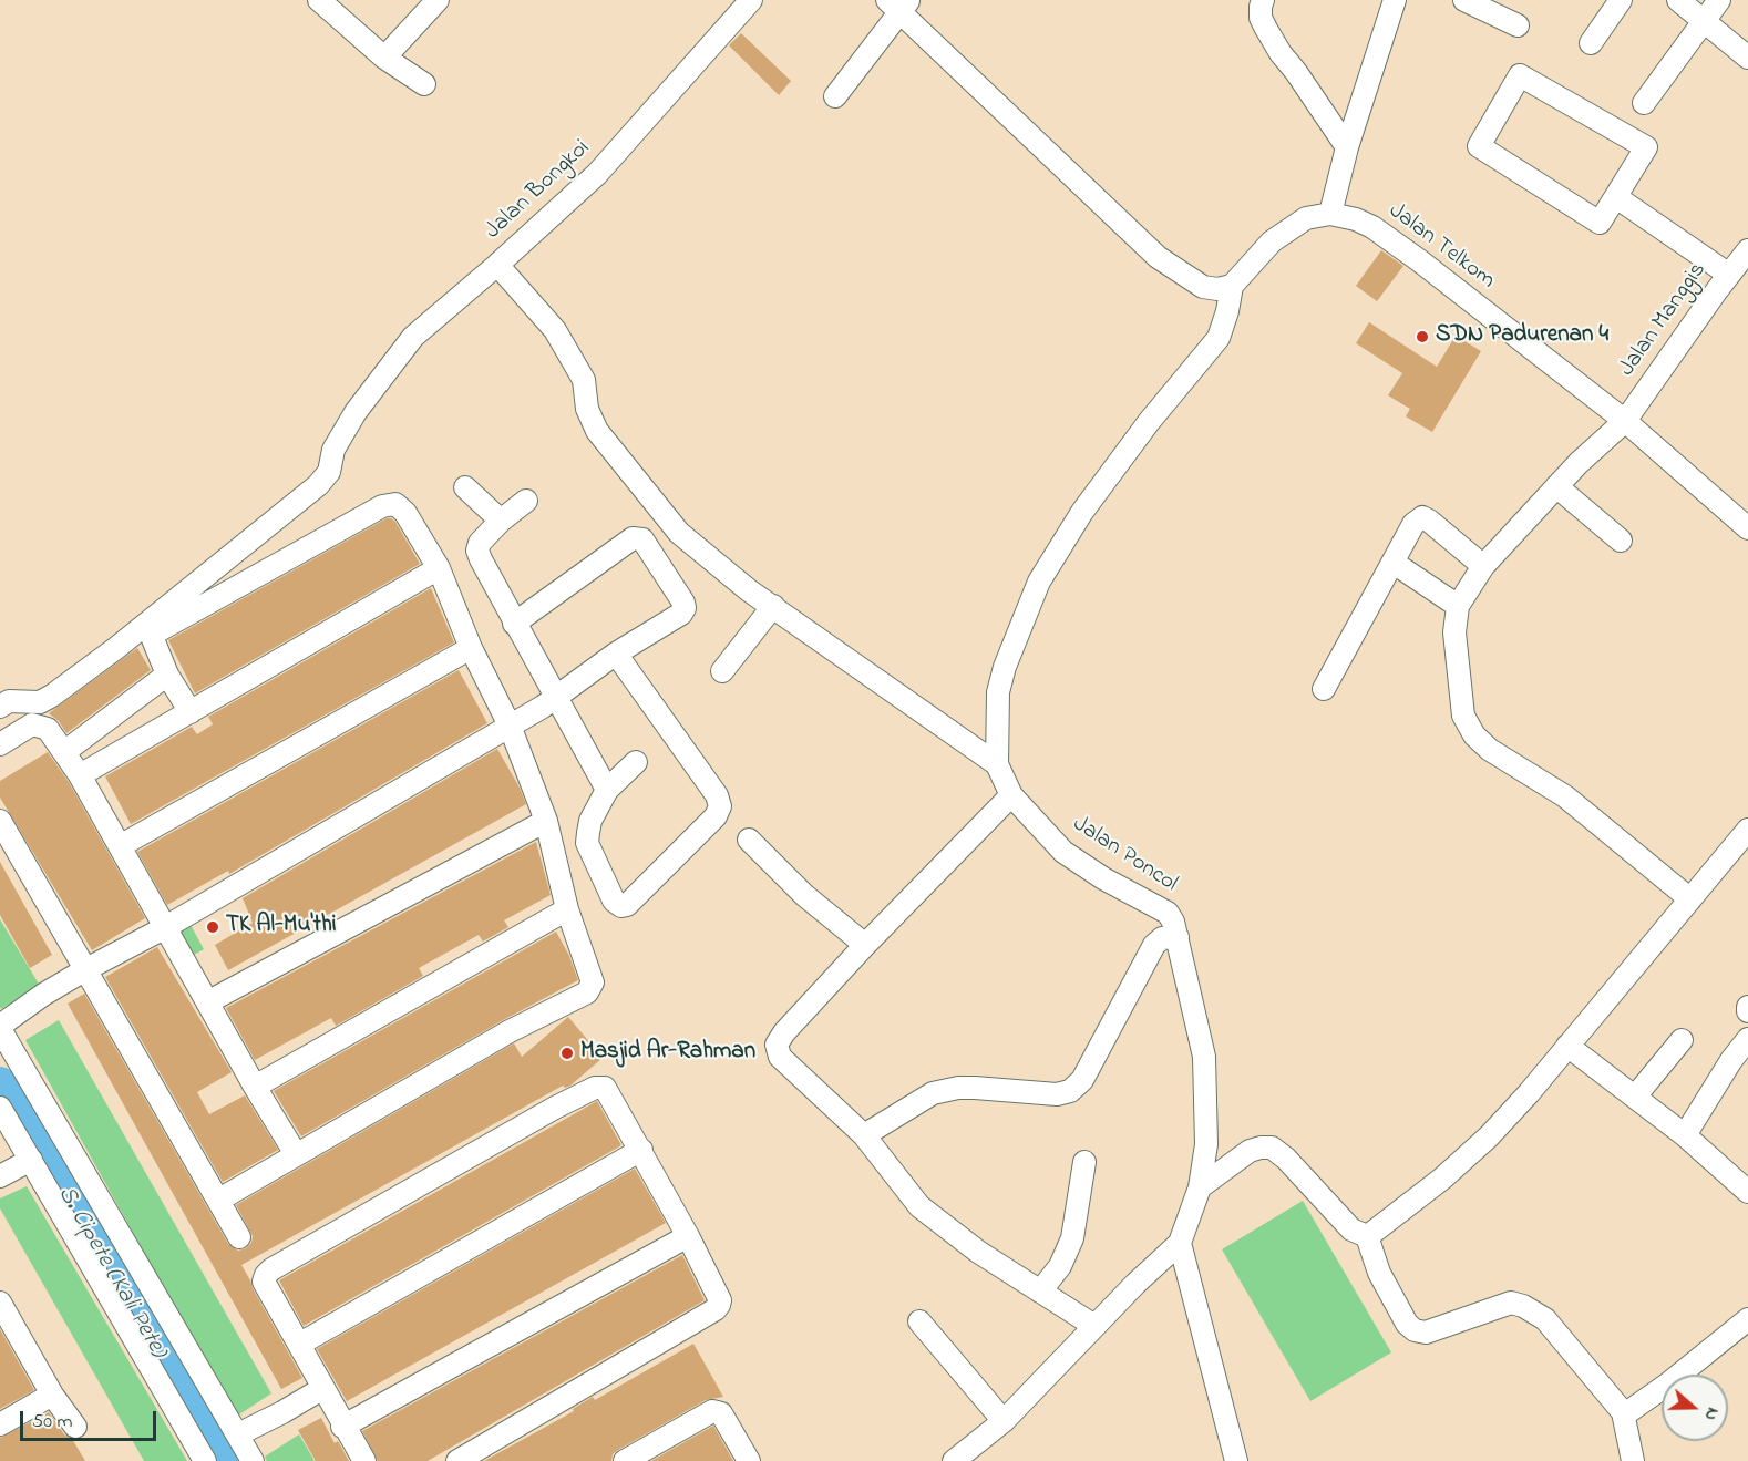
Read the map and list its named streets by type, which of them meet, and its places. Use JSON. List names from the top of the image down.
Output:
{
  "streets": {
    "street": [
      "Jalan Bongkoi",
      "Jalan Telkom",
      "Jalan Manggis",
      "Jalan Poncol"
    ]
  },
  "crossings": [
    ["Jalan Telkom", "Jalan Manggis"]
  ],
  "water": ["S. Cipete (Kali Pete)"],
  "places": ["SDN Padurenan 4", "TK Al-Mu'thi", "Masjid Ar-Rahman"],
  "scale_bar": "50 m",
  "north": "right"
}
